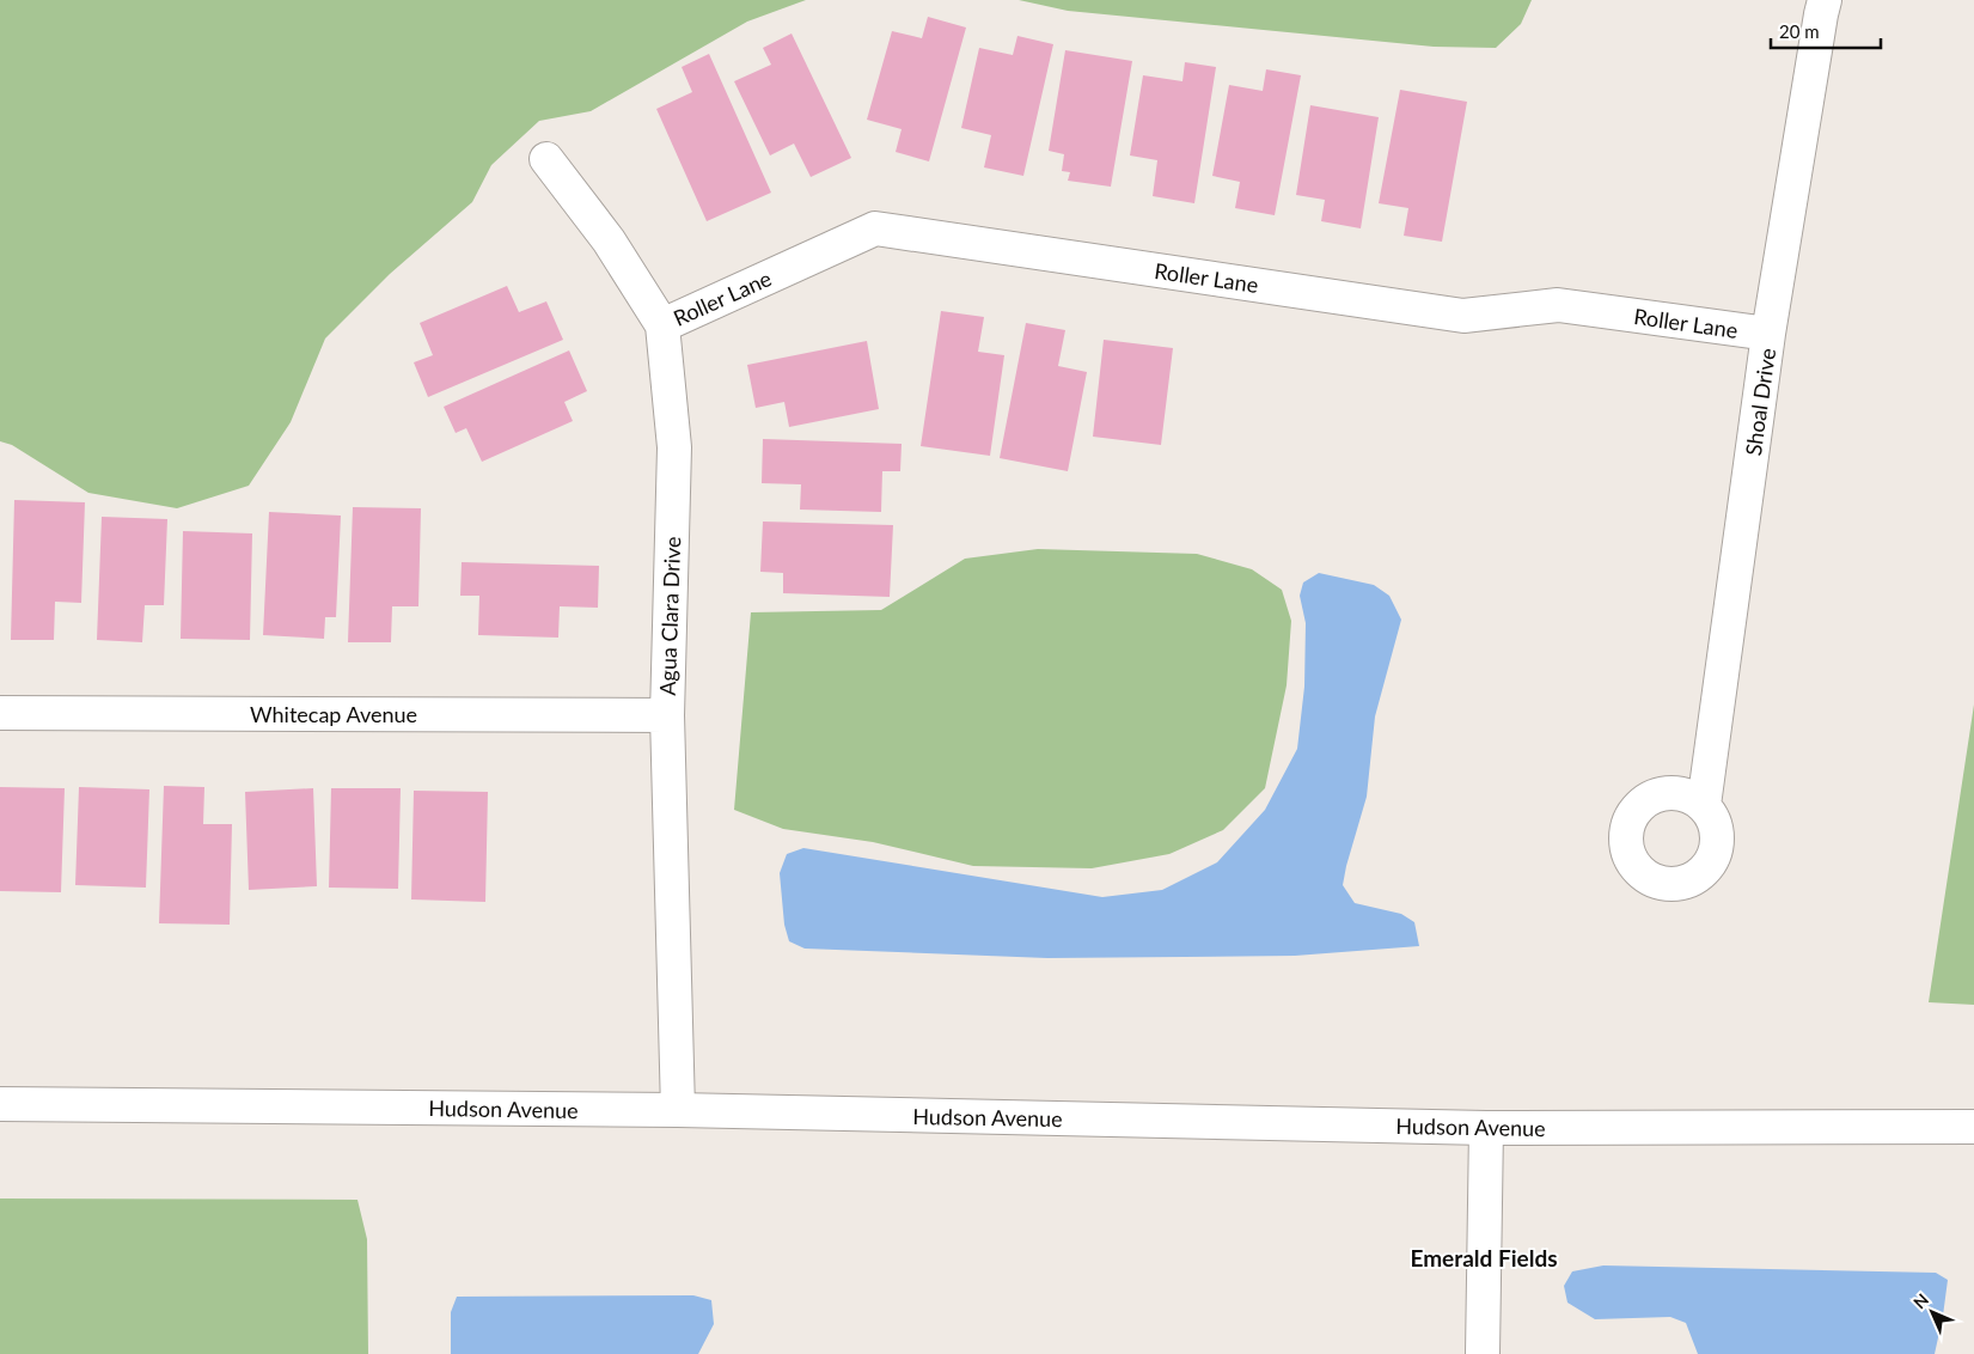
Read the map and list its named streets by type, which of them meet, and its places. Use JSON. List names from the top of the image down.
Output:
{
  "streets": {
    "street": [
      "Roller Lane",
      "Shoal Drive",
      "Agua Clara Drive",
      "Whitecap Avenue",
      "Hudson Avenue"
    ]
  },
  "crossings": [
    ["Roller Lane", "Shoal Drive"],
    ["Roller Lane", "Agua Clara Drive"],
    ["Agua Clara Drive", "Whitecap Avenue"],
    ["Agua Clara Drive", "Hudson Avenue"]
  ],
  "districts": ["Emerald Fields"],
  "scale_bar": "20 m",
  "north": "top left"
}
